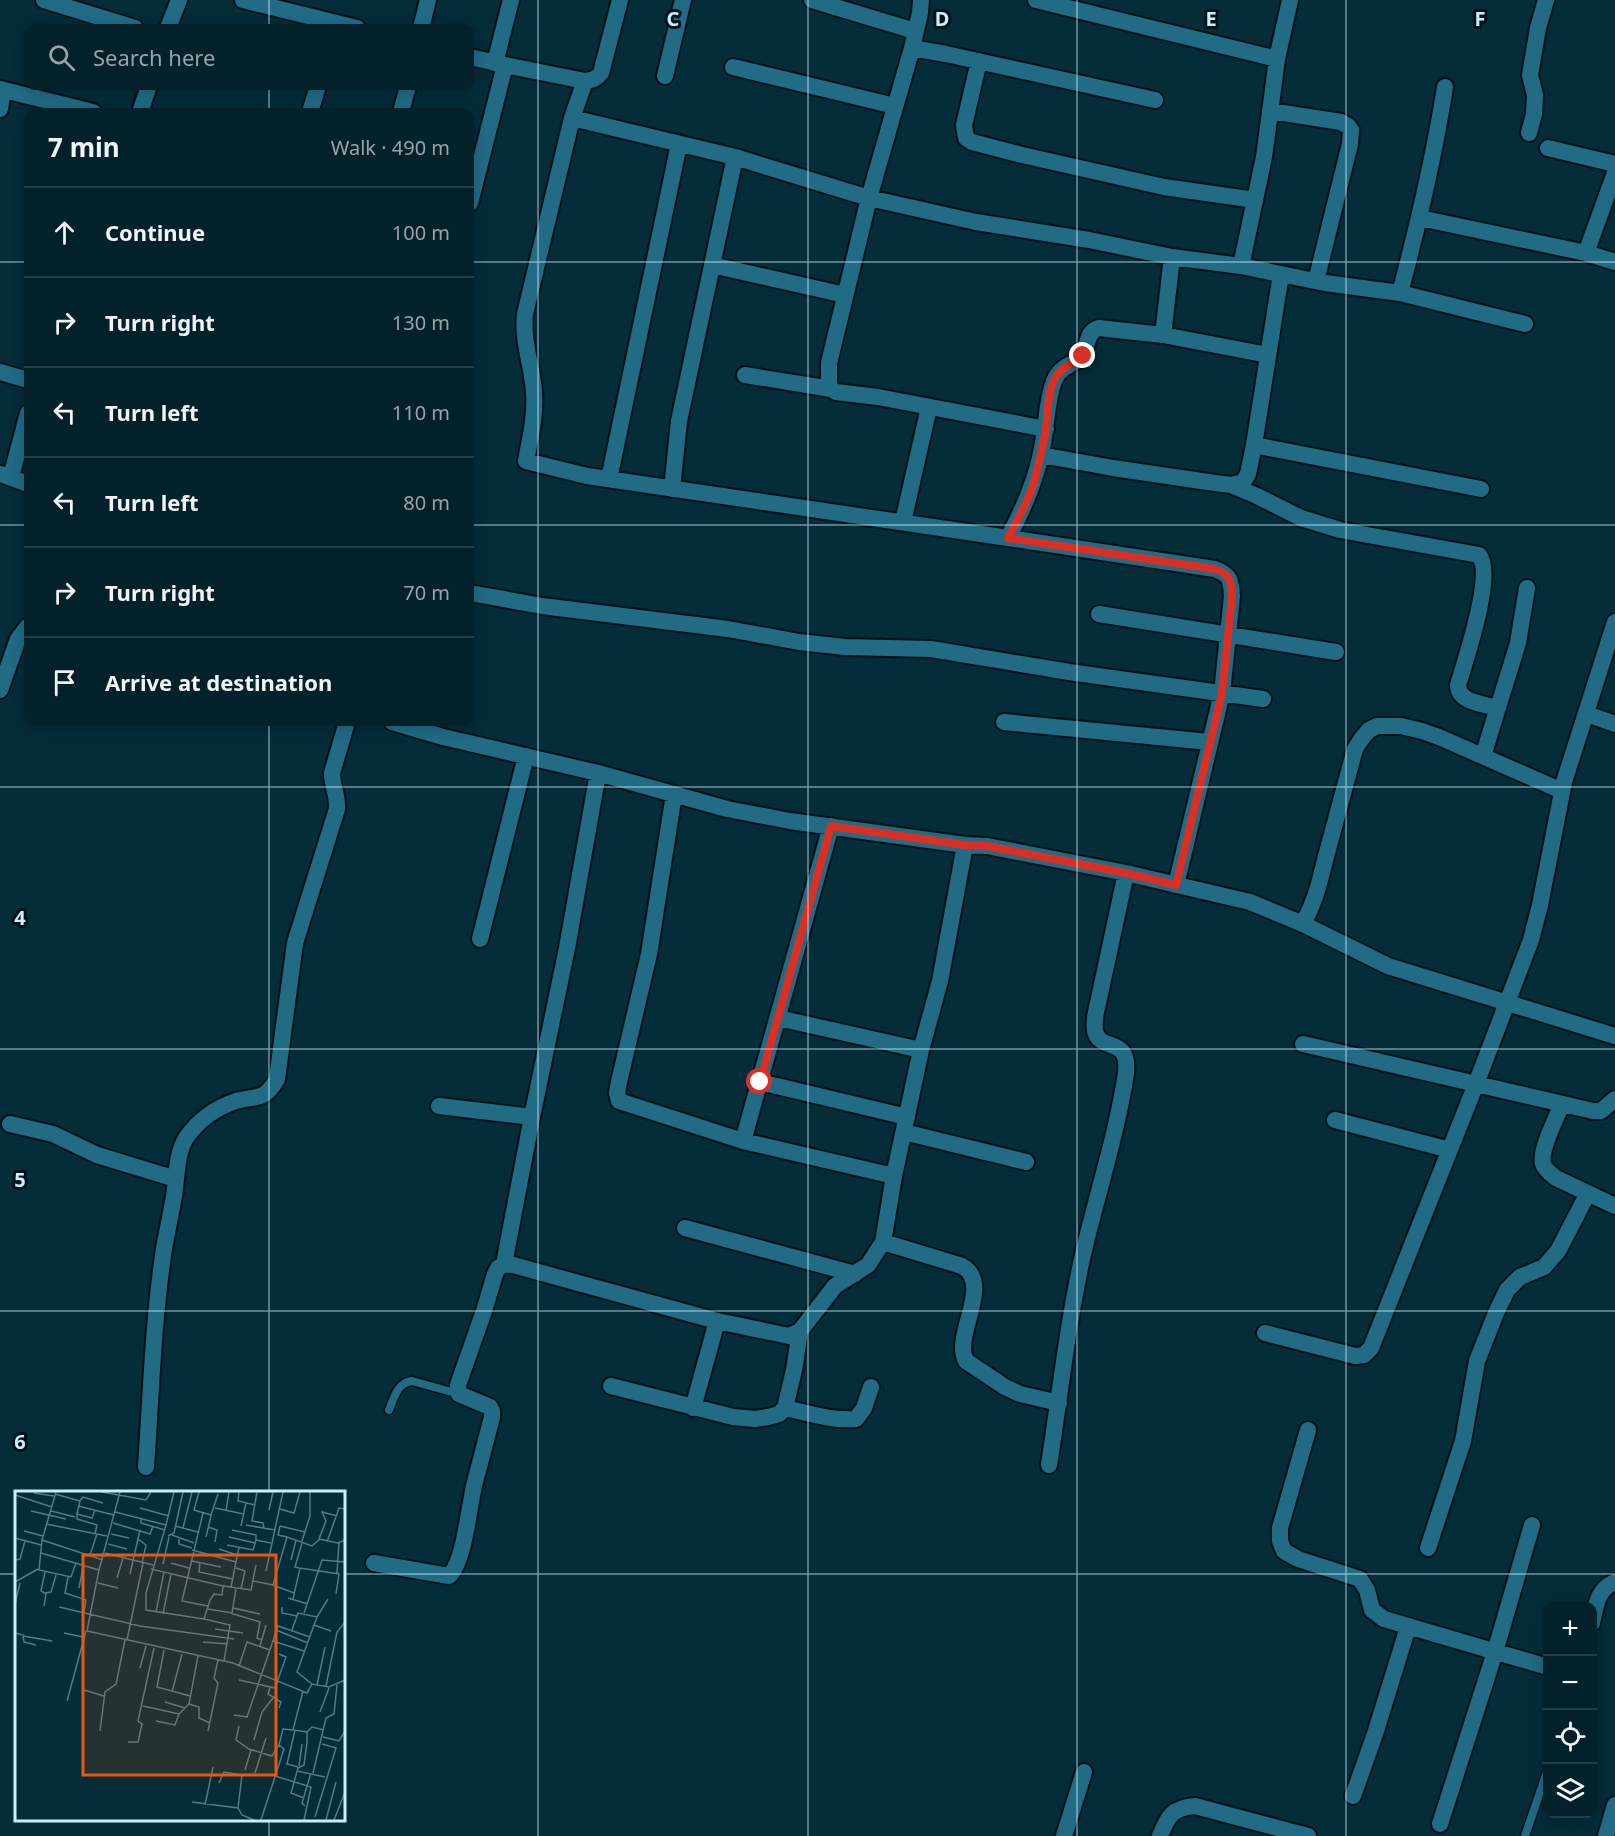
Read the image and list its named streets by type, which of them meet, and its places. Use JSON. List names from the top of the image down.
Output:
{
  "page": {
    "search": "Search here",
    "heading": ["7 min", "Walk · 490 m"],
    "list": [
      ["Continue", "100 m"],
      ["Turn right", "130 m"],
      ["Turn left", "110 m"],
      ["Turn left", "80 m"],
      ["Turn right", "70 m"],
      "Arrive at destination"
    ],
    "map_buttons": ["+", "−"]
  },
  "grid": {
    "columns": [
      "C",
      "D",
      "E",
      "F"
    ],
    "rows": ["4", "5", "6"]
  }
}
